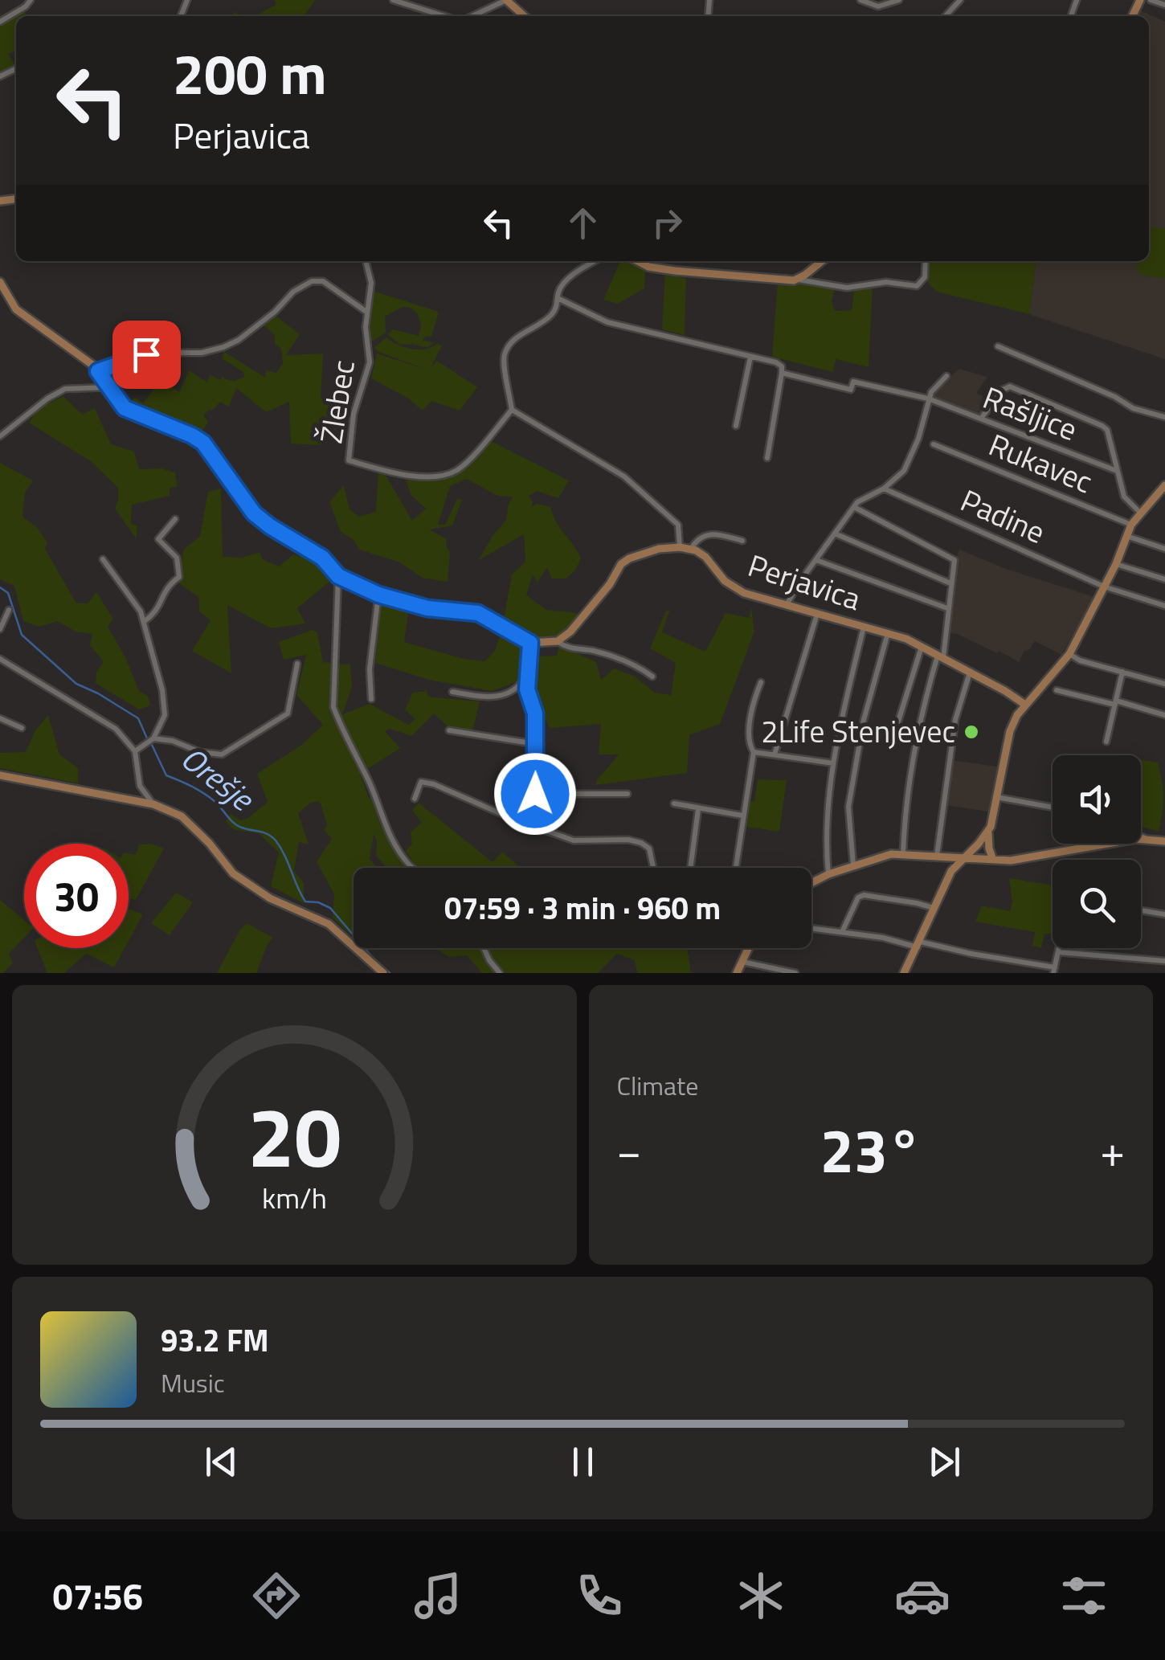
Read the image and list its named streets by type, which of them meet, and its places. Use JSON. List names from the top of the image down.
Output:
{
  "streets": {
    "street": [
      "Žlebec",
      "Rašljice",
      "Rukavec",
      "Padine",
      "Perjavica"
    ]
  },
  "water": ["Orešje"],
  "places": ["2Life Stenjevec"],
  "page": {
    "turn": ["200 m", "Perjavica"],
    "limit": "30",
    "trip": "07:59 · 3 min · 960 m",
    "tile": "Climate",
    "heat": ["−", "23°", "+"],
    "song": ["93.2 FM", "Music"],
    "tabs": "07:56",
    "gauge": ["20", "km/h"]
  }
}
